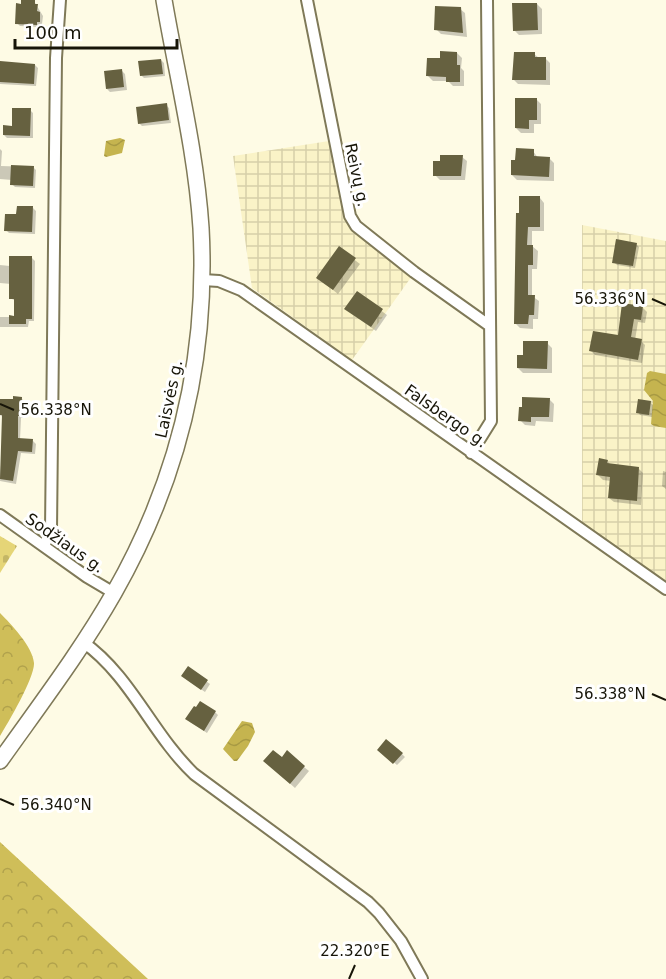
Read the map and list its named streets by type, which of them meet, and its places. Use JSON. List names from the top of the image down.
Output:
{
  "streets": {
    "main road": ["Laisvės g."],
    "street": ["Reivų g.", "Falsbergo g.", "Sodžiaus g."]
  },
  "crossings": [
    ["Laisvės g.", "Falsbergo g."],
    ["Laisvės g.", "Sodžiaus g."]
  ],
  "scale_bar": "100 m",
  "coordinates": [
    "56.336°N",
    "56.338°N",
    "56.340°N",
    "22.320°E"
  ]
}
